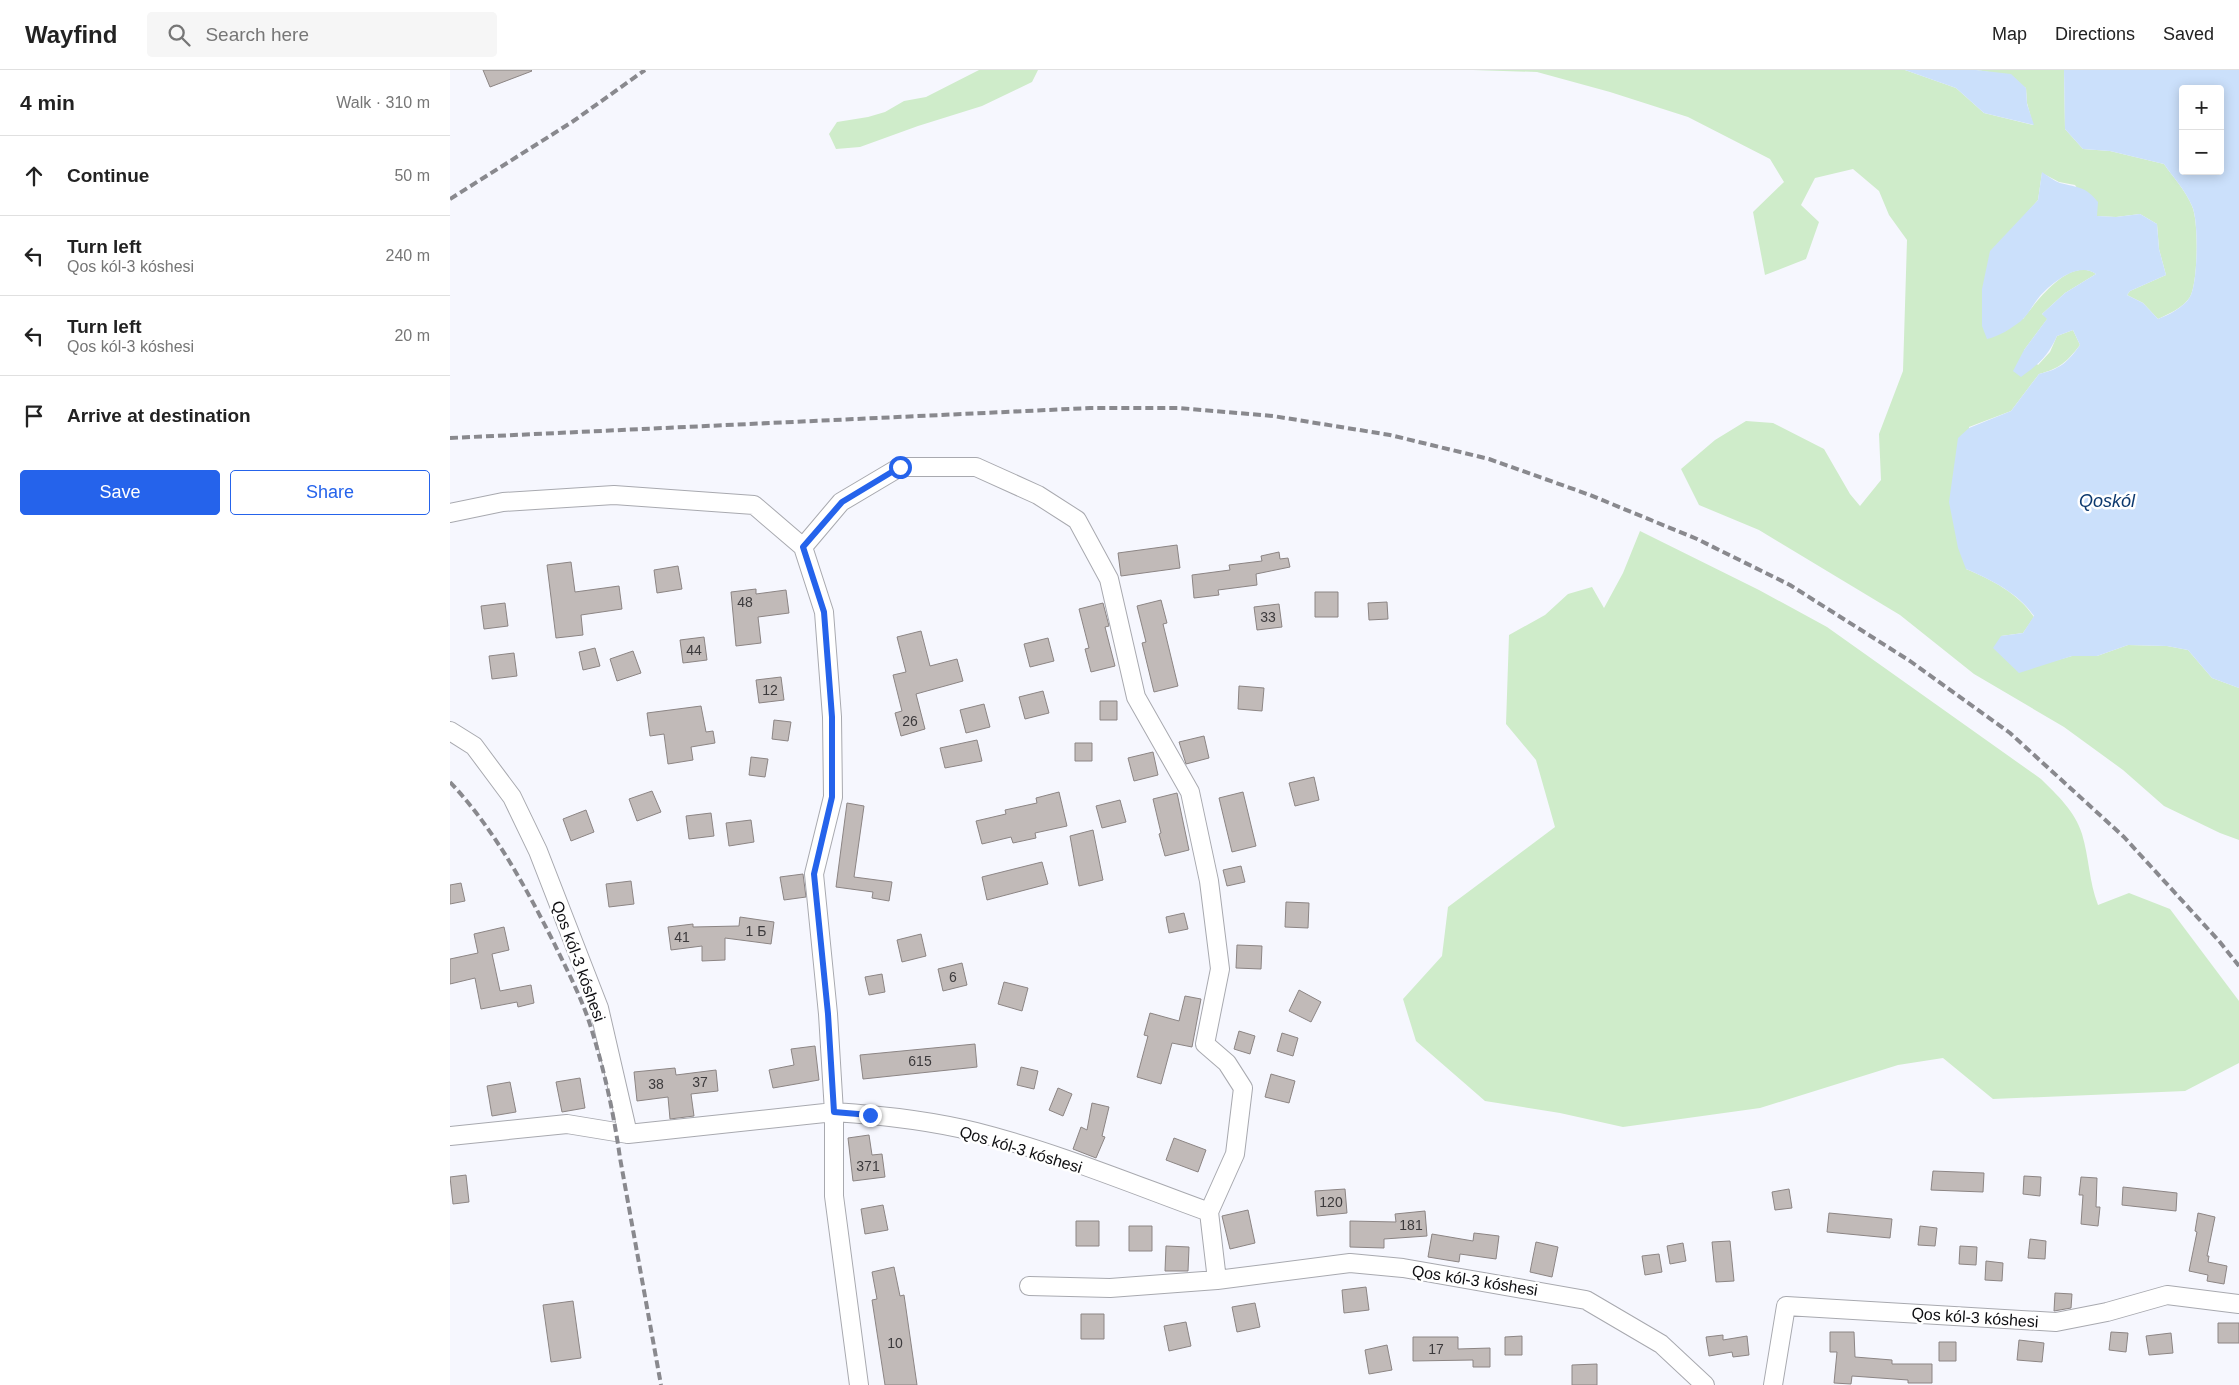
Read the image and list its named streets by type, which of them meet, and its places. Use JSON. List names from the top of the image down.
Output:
{
  "streets": {
    "street": ["Qos kól-3 kóshesi"]
  },
  "water": ["Qoskól"],
  "house_numbers": [
    "48",
    "33",
    "44",
    "12",
    "26",
    "1 Б",
    "41",
    "6",
    "615",
    "37",
    "38",
    "371",
    "120",
    "181",
    "10",
    "17"
  ],
  "page": {
    "header": "Wayfind",
    "search": "Search here",
    "nav": ["Map", "Directions", "Saved"],
    "heading": ["4 min", "Walk · 310 m"],
    "map_buttons": ["+", "−"],
    "list": [
      ["Continue", "50 m"],
      ["Turn left", "Qos kól-3 kóshesi", "240 m"],
      ["Turn left", "Qos kól-3 kóshesi", "20 m"],
      "Arrive at destination"
    ],
    "buttons": ["Save", "Share"]
  }
}
